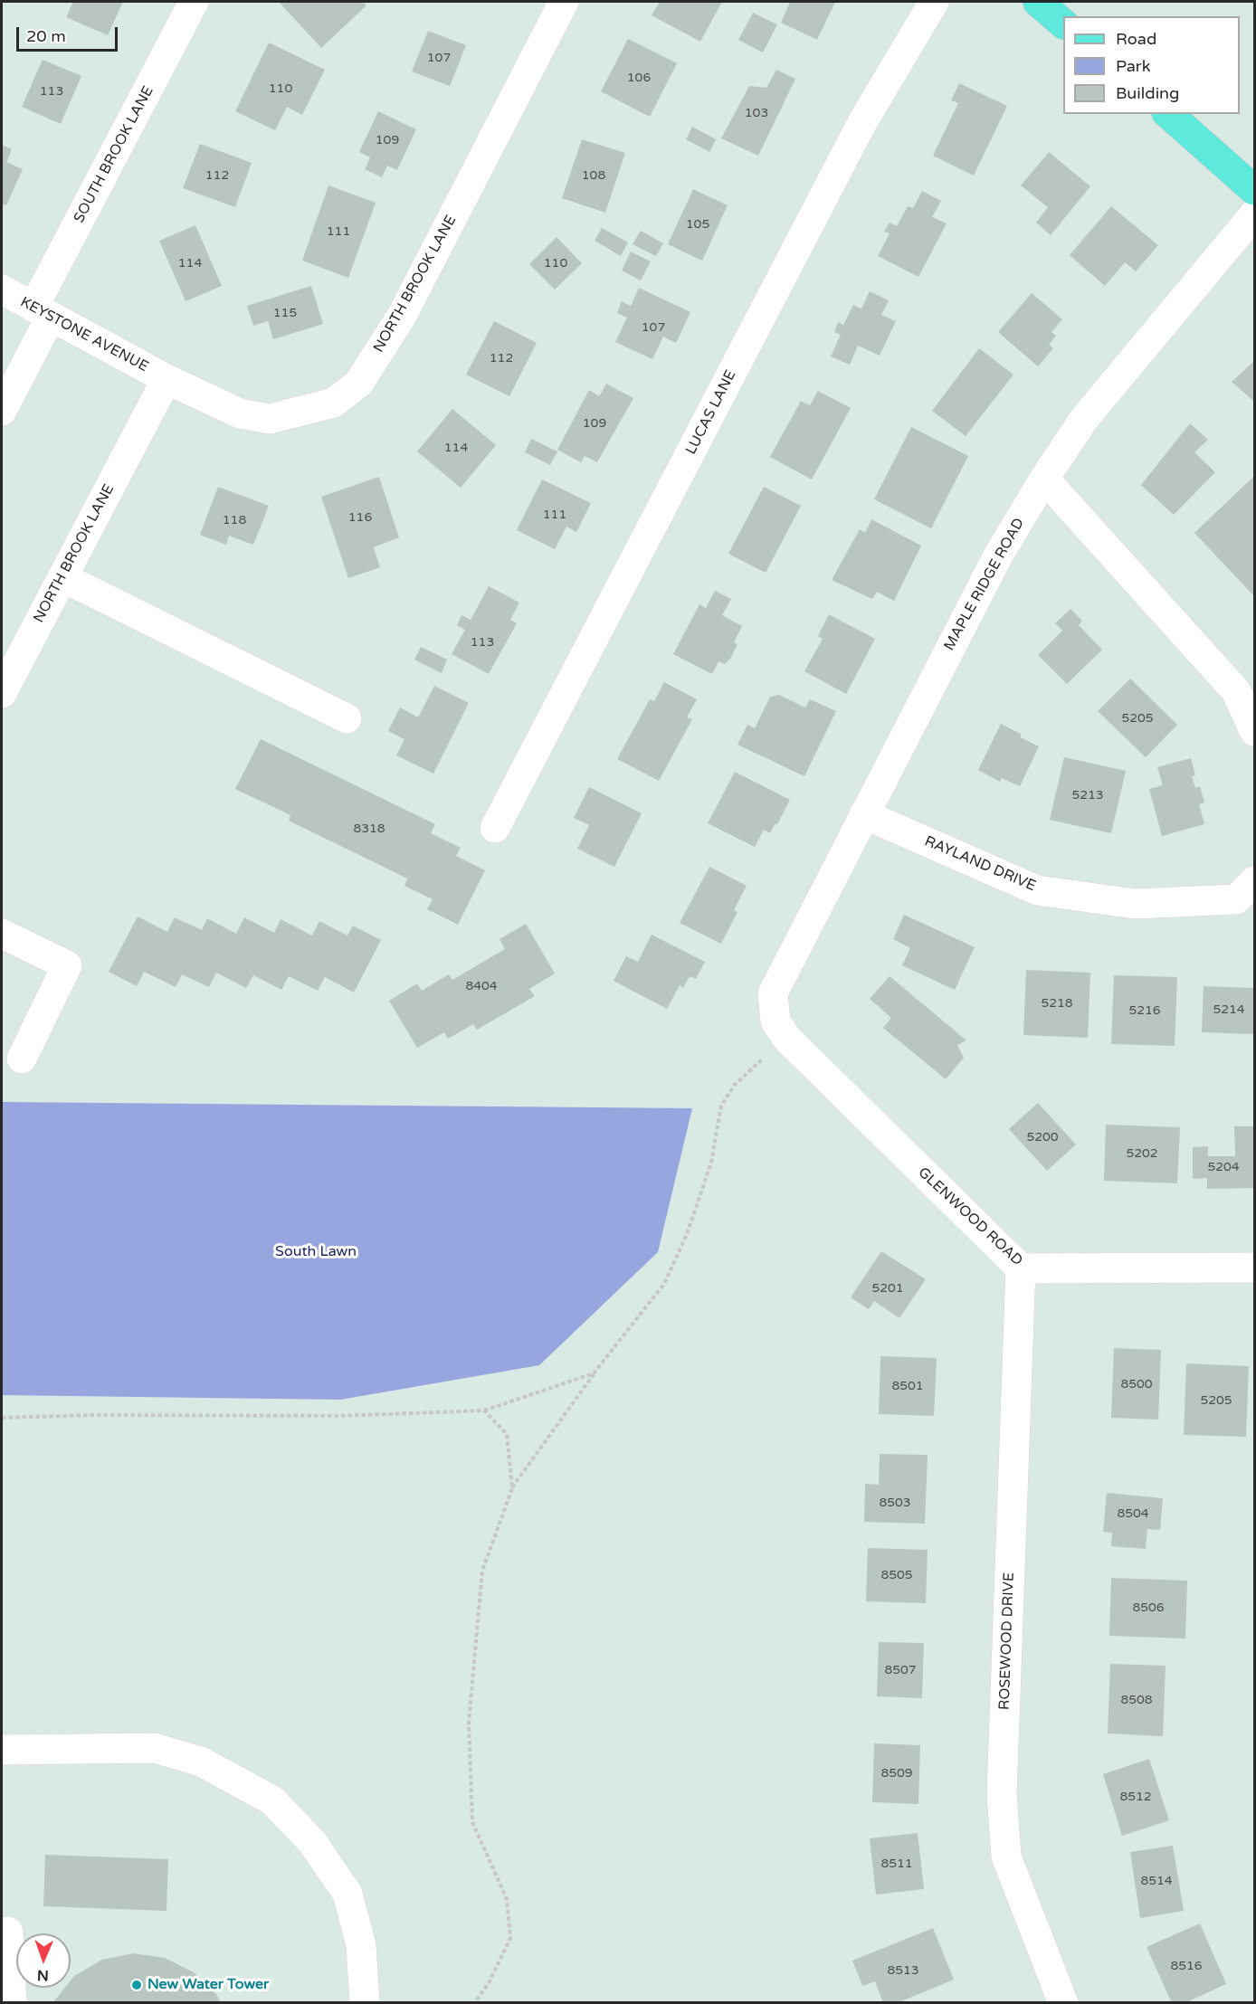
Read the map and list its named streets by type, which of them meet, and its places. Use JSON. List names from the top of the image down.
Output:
{
  "streets": {
    "street": [
      "SOUTH BROOK LANE",
      "NORTH BROOK LANE",
      "KEYSTONE AVENUE",
      "LUCAS LANE",
      "MAPLE RIDGE ROAD",
      "RAYLAND DRIVE",
      "GLENWOOD ROAD",
      "ROSEWOOD DRIVE"
    ]
  },
  "crossings": [
    ["SOUTH BROOK LANE", "KEYSTONE AVENUE"],
    ["NORTH BROOK LANE", "KEYSTONE AVENUE"],
    ["MAPLE RIDGE ROAD", "RAYLAND DRIVE"],
    ["MAPLE RIDGE ROAD", "GLENWOOD ROAD"],
    ["GLENWOOD ROAD", "ROSEWOOD DRIVE"]
  ],
  "parks": ["South Lawn"],
  "places": ["New Water Tower"],
  "house_numbers": [
    "107",
    "106",
    "110",
    "113",
    "103",
    "109",
    "112",
    "108",
    "105",
    "111",
    "114",
    "110",
    "115",
    "107",
    "112",
    "109",
    "114",
    "111",
    "116",
    "118",
    "113",
    "5205",
    "5213",
    "8318",
    "8404",
    "5218",
    "5214",
    "5216",
    "5200",
    "5202",
    "5204",
    "5201",
    "8500",
    "8501",
    "5205",
    "8503",
    "8504",
    "8505",
    "8506",
    "8507",
    "8508",
    "8509",
    "8512",
    "8511",
    "8514",
    "8516",
    "8513"
  ],
  "legend": ["Road", "Park", "Building"],
  "scale_bar": "20 m",
  "north": "bottom"
}
